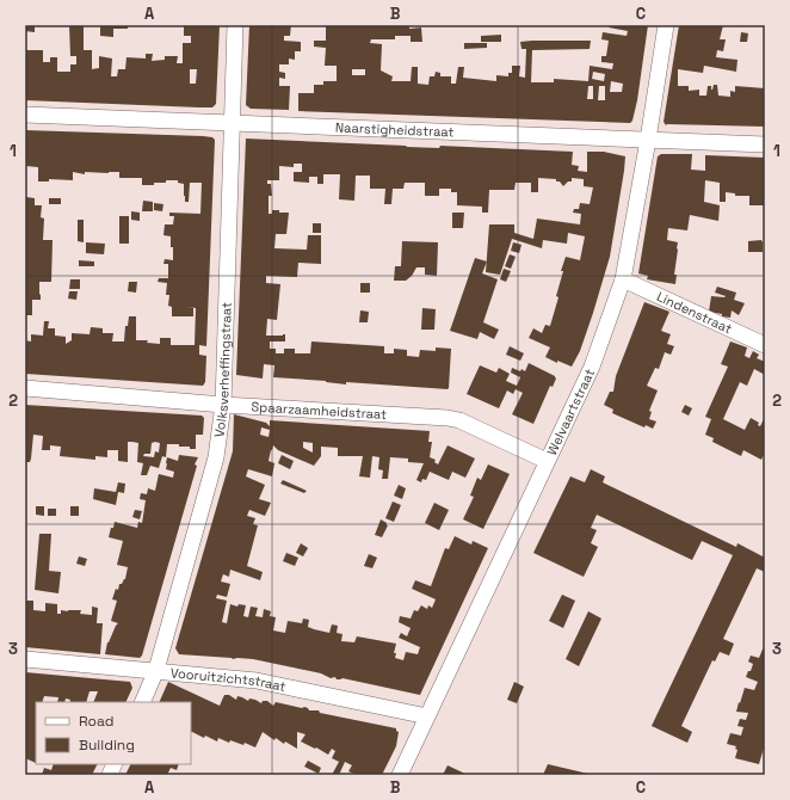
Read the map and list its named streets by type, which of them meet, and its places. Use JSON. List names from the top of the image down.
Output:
{
  "streets": {
    "street": [
      "Naarstigheidstraat",
      "Lindenstraat",
      "Volksverheffingstraat",
      "Spaarzaamheidstraat",
      "Welvaartstraat",
      "Vooruitzichtstraat"
    ]
  },
  "crossings": [
    ["Naarstigheidstraat", "Volksverheffingstraat"],
    ["Naarstigheidstraat", "Welvaartstraat"],
    ["Lindenstraat", "Welvaartstraat"],
    ["Volksverheffingstraat", "Spaarzaamheidstraat"],
    ["Volksverheffingstraat", "Vooruitzichtstraat"],
    ["Spaarzaamheidstraat", "Welvaartstraat"],
    ["Welvaartstraat", "Vooruitzichtstraat"]
  ],
  "legend": ["Road", "Building"],
  "grid": {
    "columns": ["A", "B", "C"],
    "rows": ["1", "2", "3"]
  }
}
